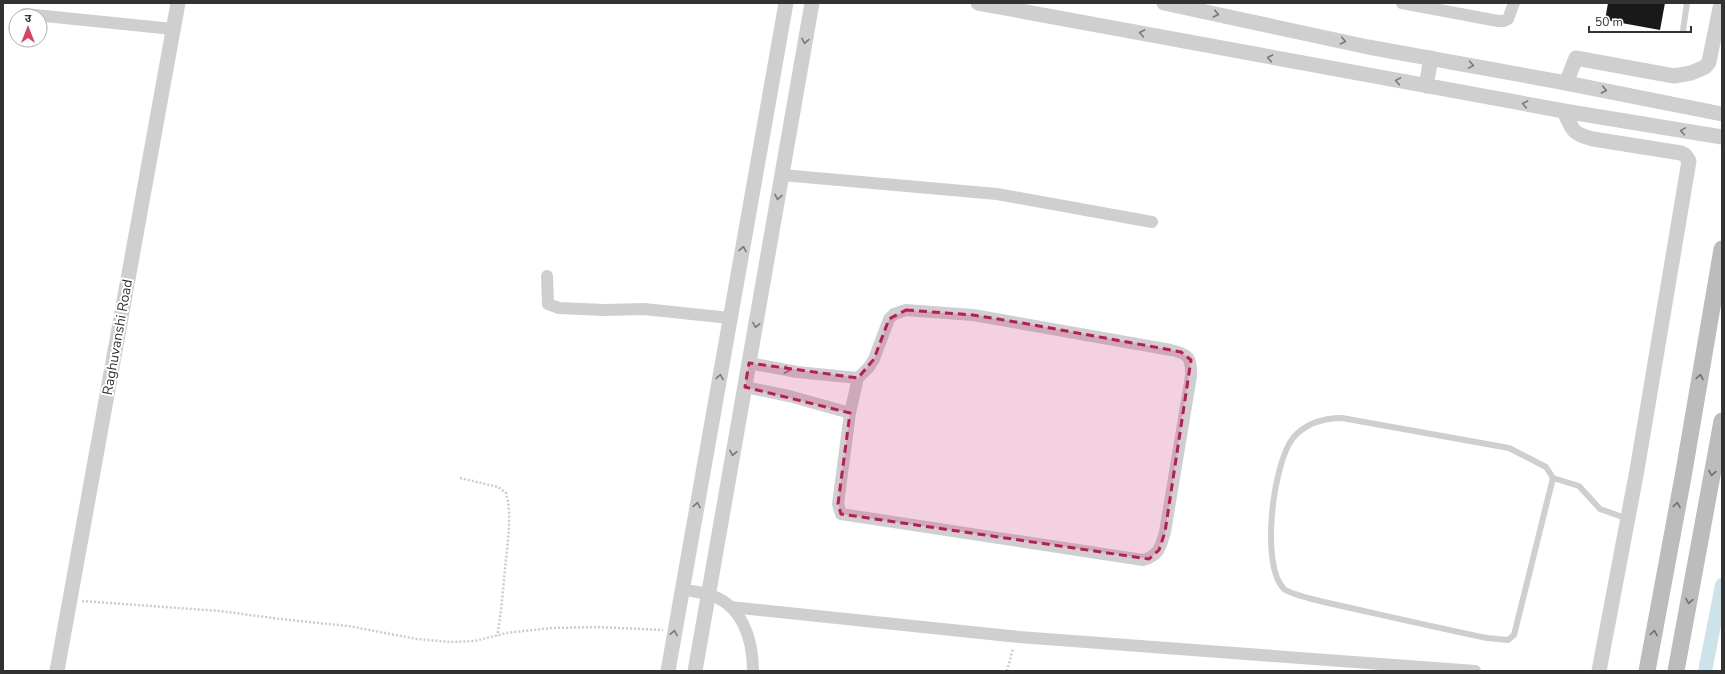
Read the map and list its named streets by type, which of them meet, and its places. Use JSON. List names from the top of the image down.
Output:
{
  "streets": {
    "street": ["Raghuvanshi Road"]
  },
  "scale_bar": "50 m",
  "north": "top"
}
